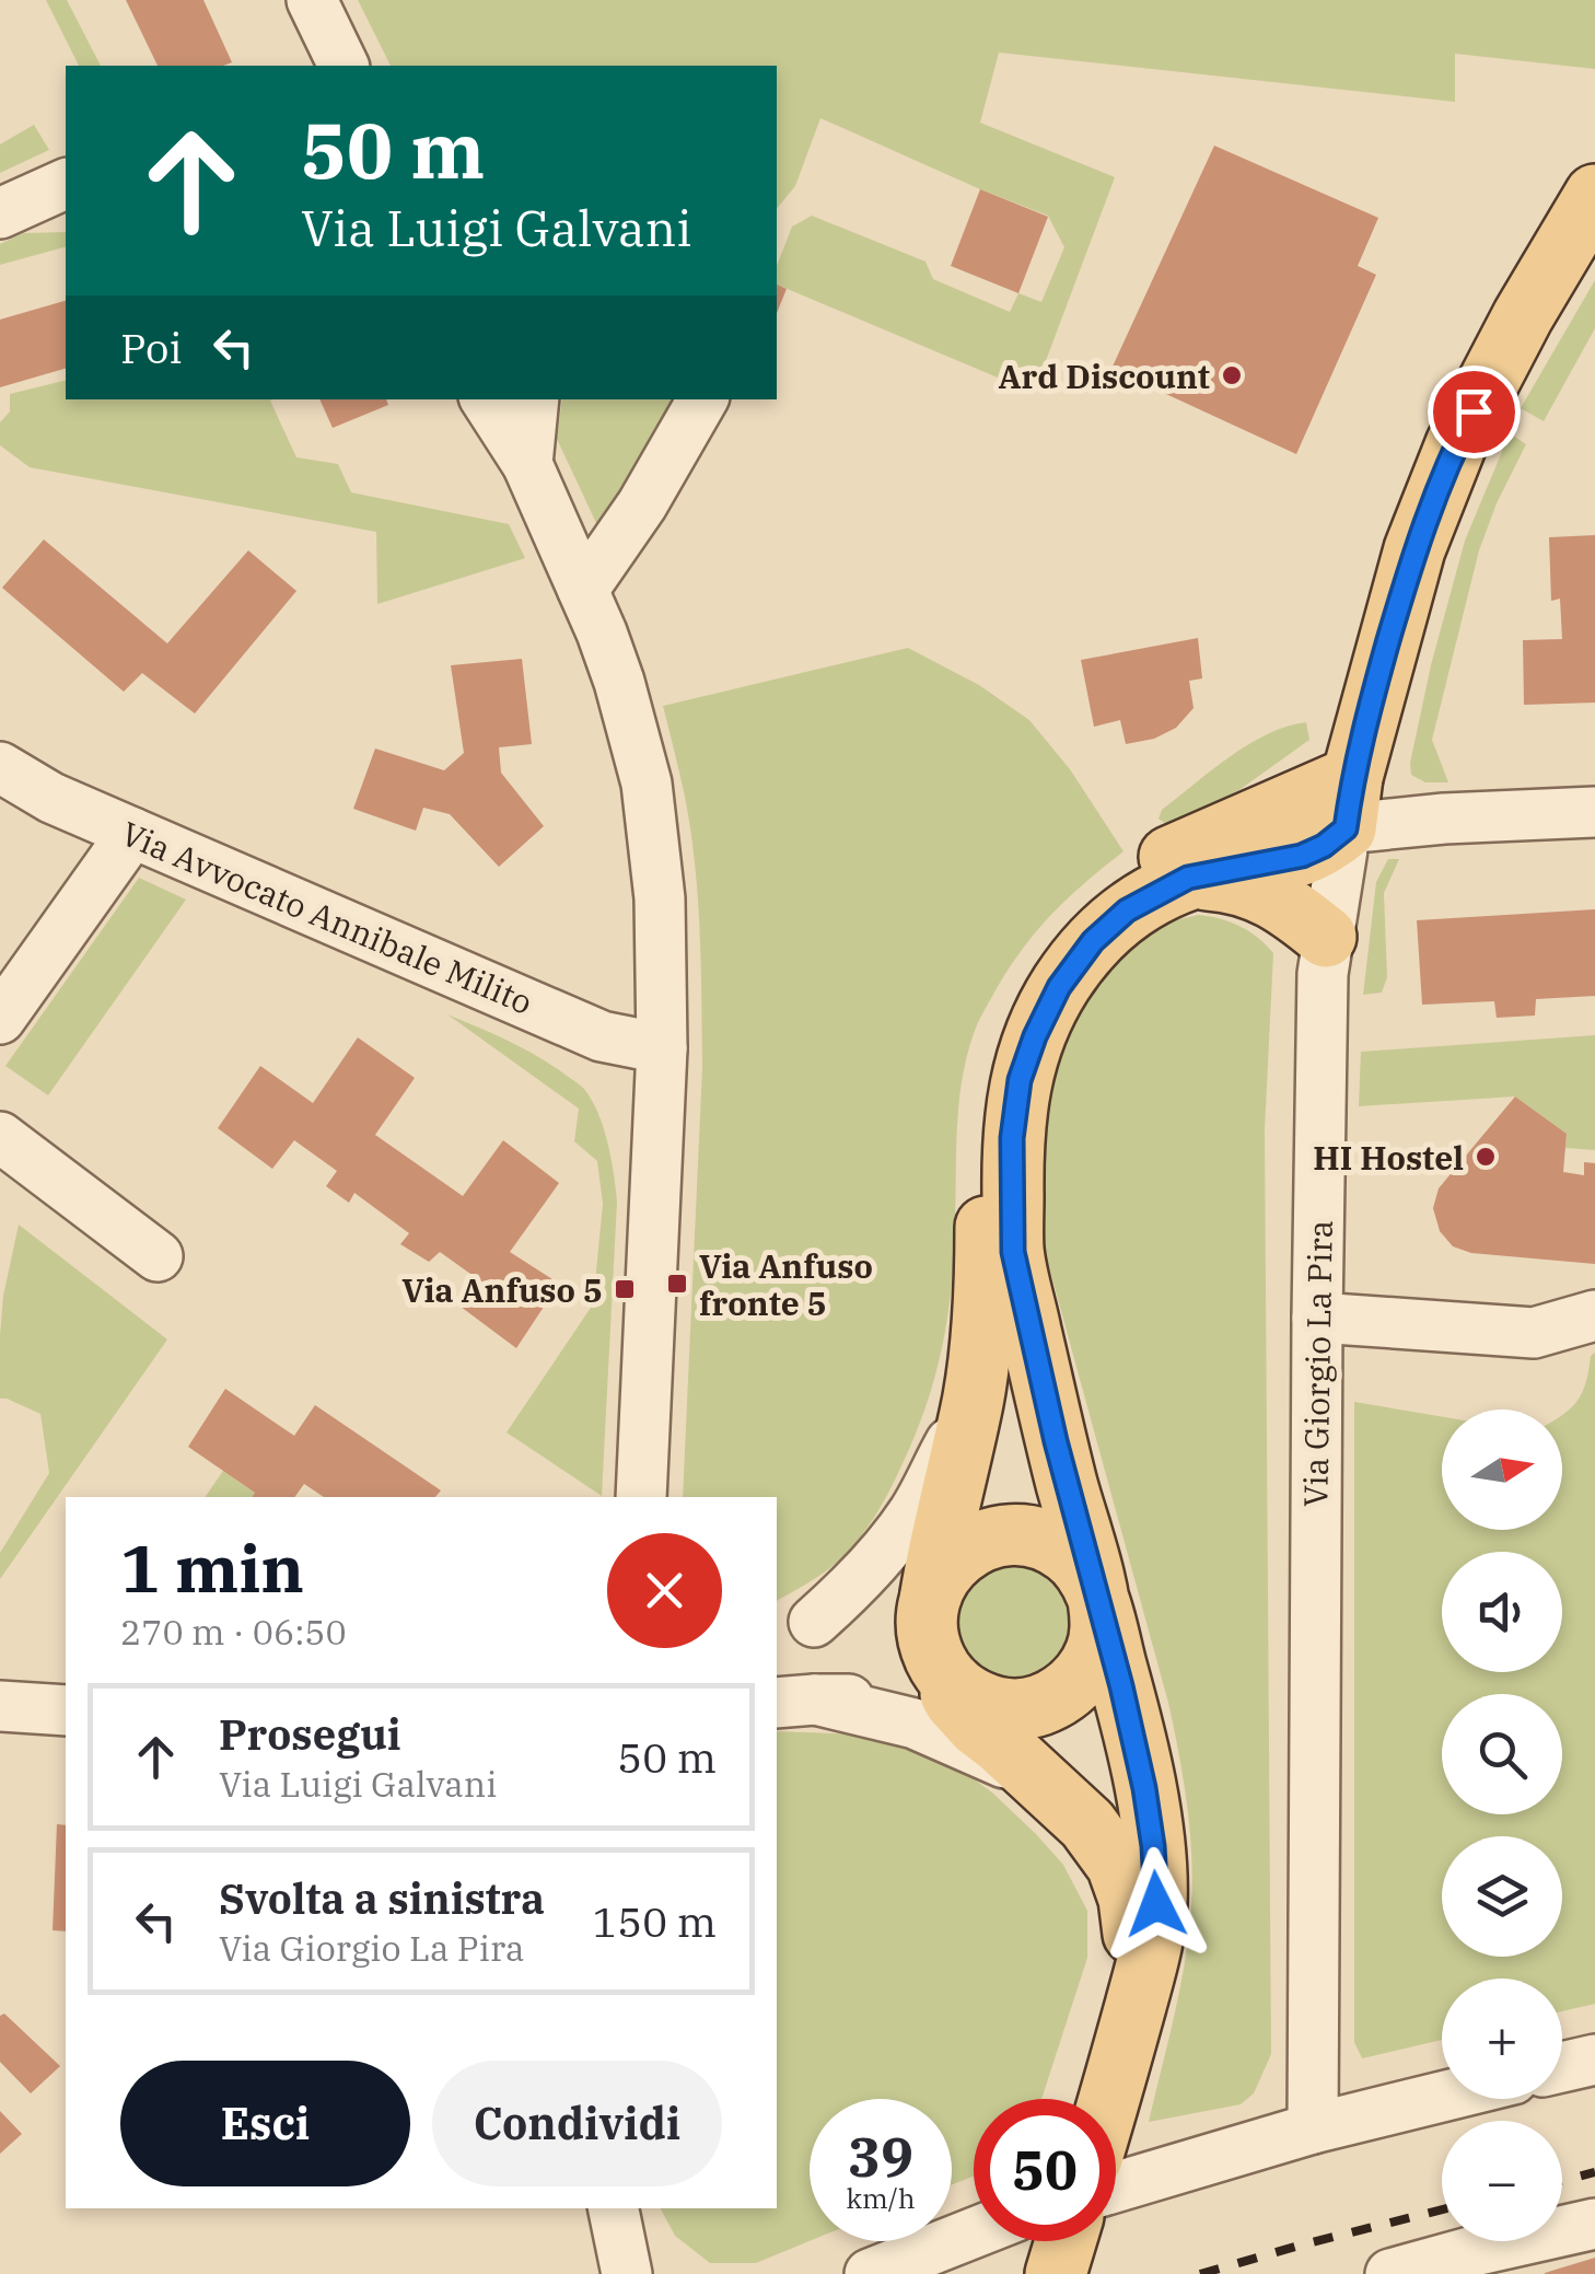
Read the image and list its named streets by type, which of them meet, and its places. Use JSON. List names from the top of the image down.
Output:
{
  "streets": {
    "main road": ["Via Giorgio La Pira"],
    "street": ["Via Avvocato Annibale Milito"]
  },
  "places": {
    "other": ["Ard Discount", "HI Hostel"],
    "transit": ["Via Anfuso fronte 5", "Via Anfuso 5"]
  },
  "north": "right",
  "page": {
    "turn": ["50 m", "Via Luigi Galvani"],
    "then": "Poi",
    "map_buttons": ["+", "−"],
    "heading": ["1 min", "270 m · 06:50"],
    "list": [
      {
        "name": "Prosegui",
        "note": "Via Luigi Galvani",
        "value": "50 m"
      },
      {
        "name": "Svolta a sinistra",
        "note": "Via Giorgio La Pira",
        "value": "150 m"
      }
    ],
    "buttons": ["Esci", "Condividi"],
    "speed": "39 km/h",
    "limit": "50"
  }
}
